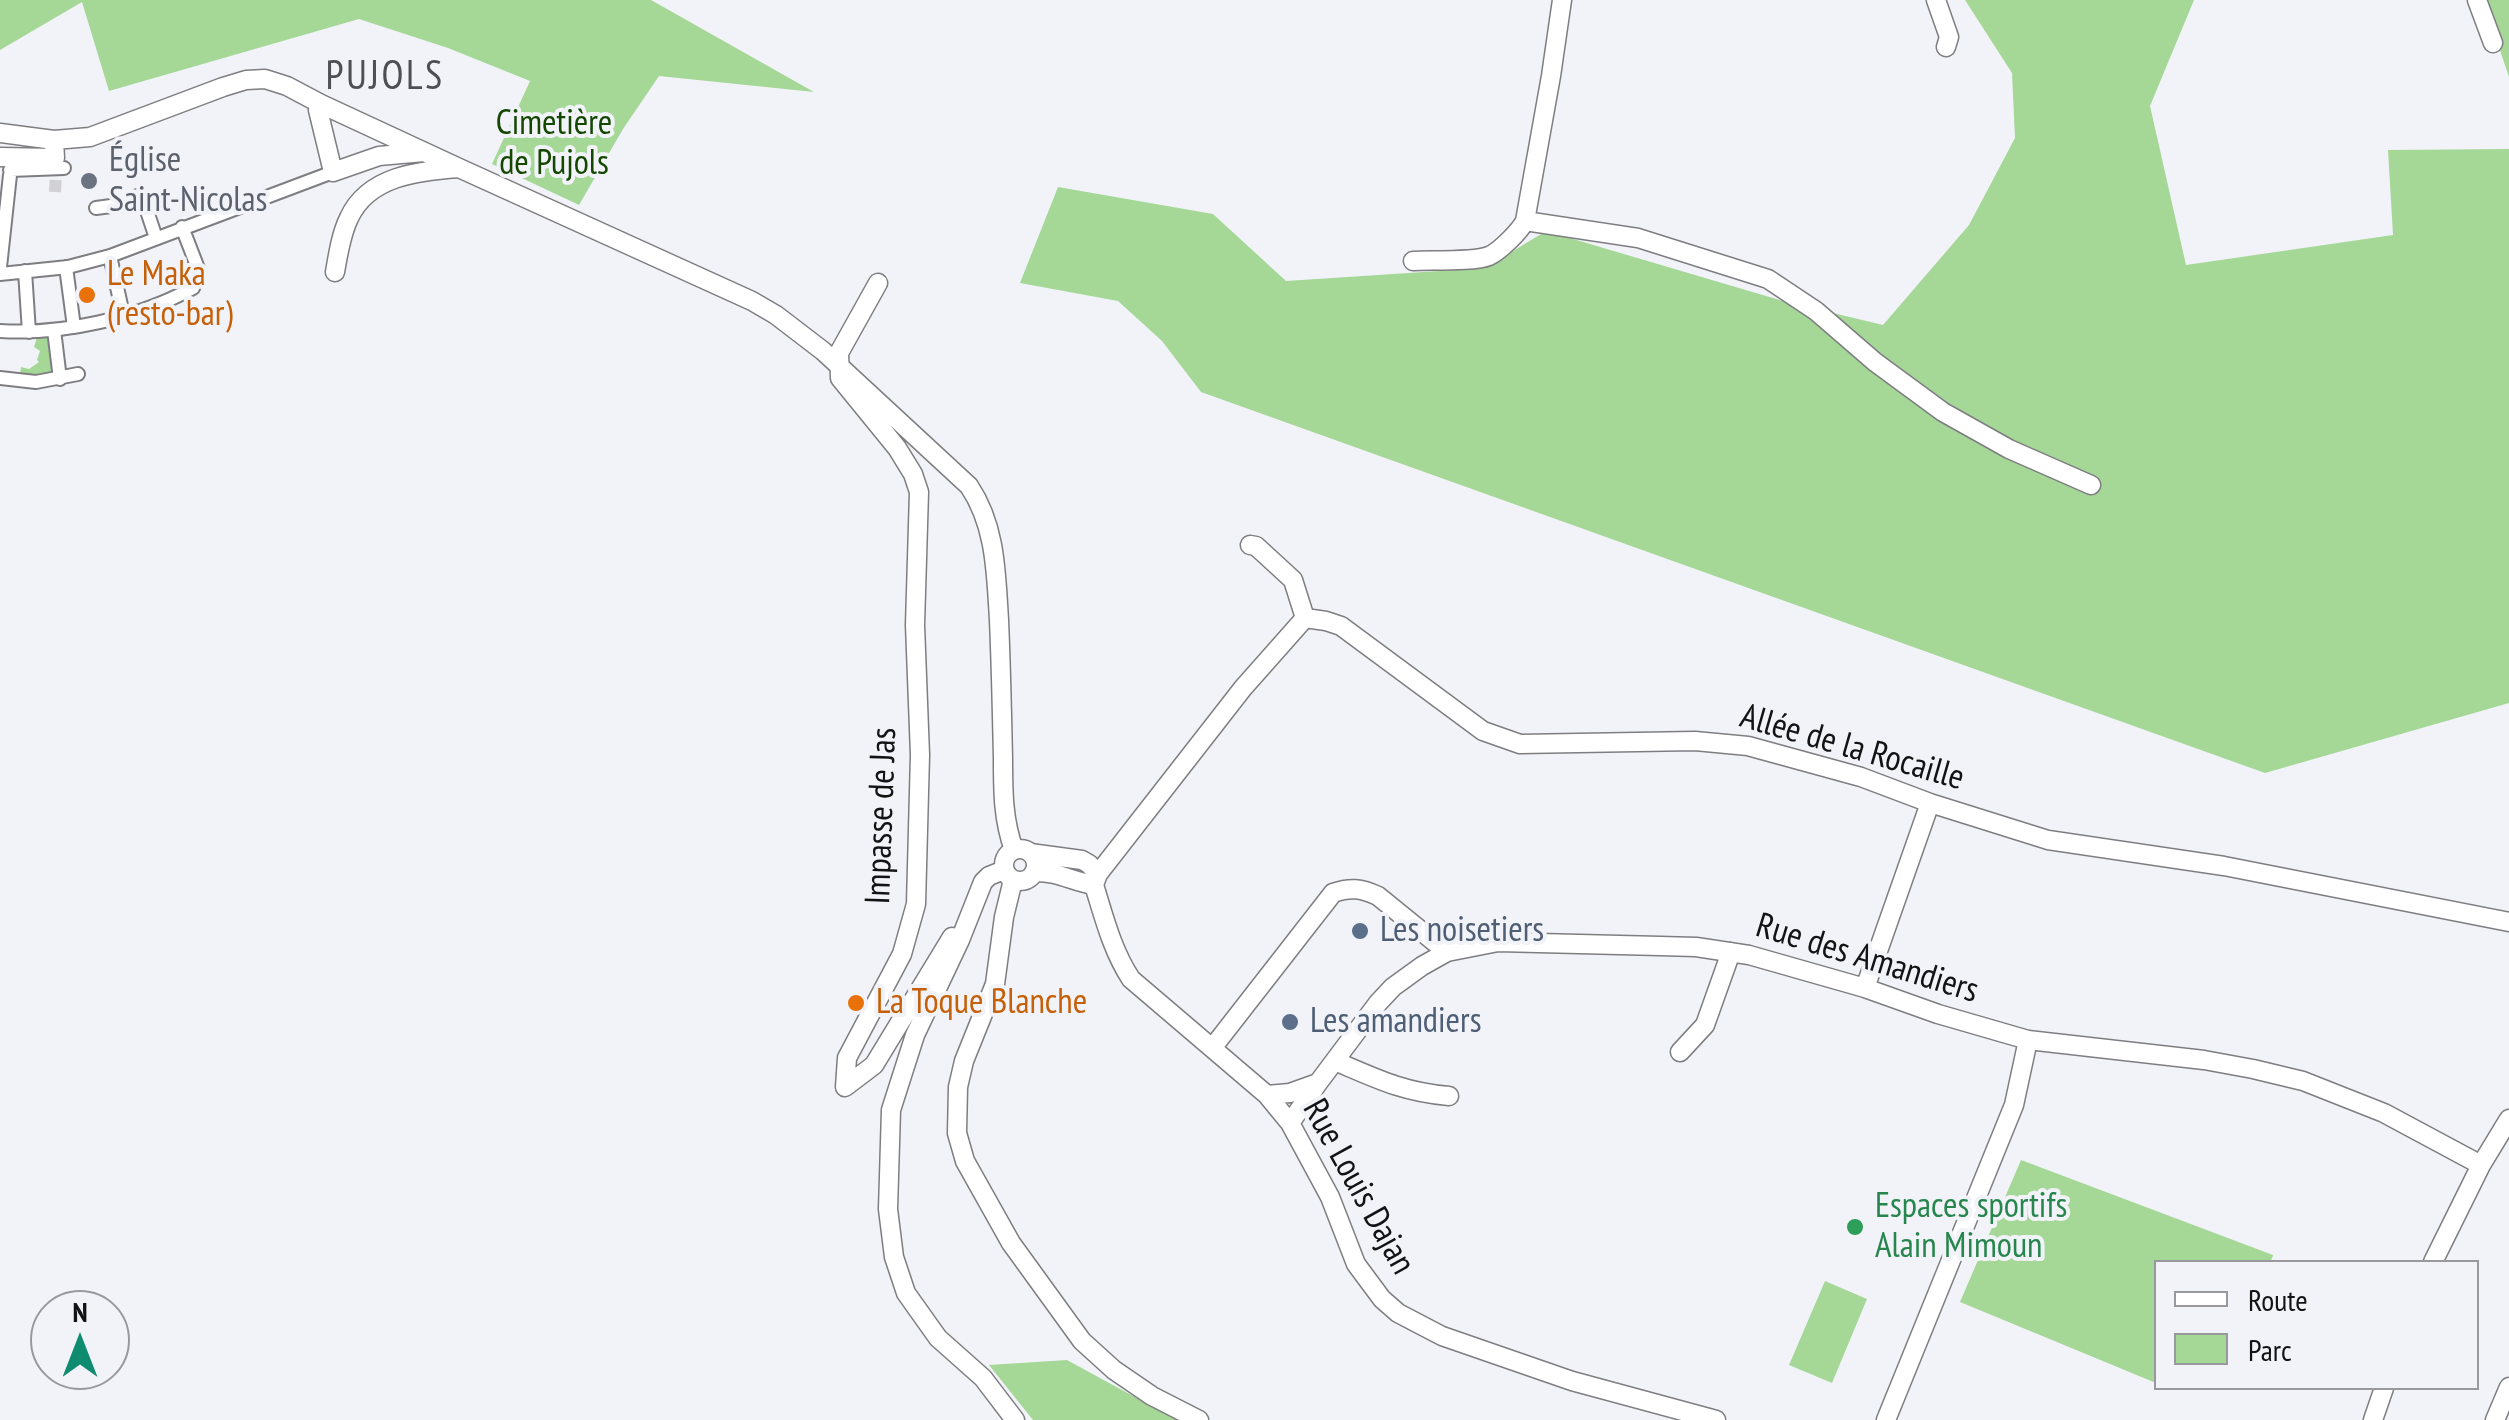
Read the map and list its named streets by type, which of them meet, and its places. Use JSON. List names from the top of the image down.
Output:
{
  "streets": {
    "street": [
      "Allée de la Rocaille",
      "Impasse de Jas",
      "Rue des Amandiers",
      "Rue Louis Dajan"
    ]
  },
  "crossings": [
    ["Rue des Amandiers", "Rue Louis Dajan"]
  ],
  "districts": ["PUJOLS"],
  "parks": ["Cimetière de Pujols"],
  "places": [
    "Église Saint-Nicolas",
    "Le Maka (resto-bar)",
    "Les noisetiers",
    "La Toque Blanche",
    "Les amandiers",
    "Espaces sportifs Alain Mimoun"
  ],
  "legend": ["Route", "Parc"],
  "north": "top"
}
